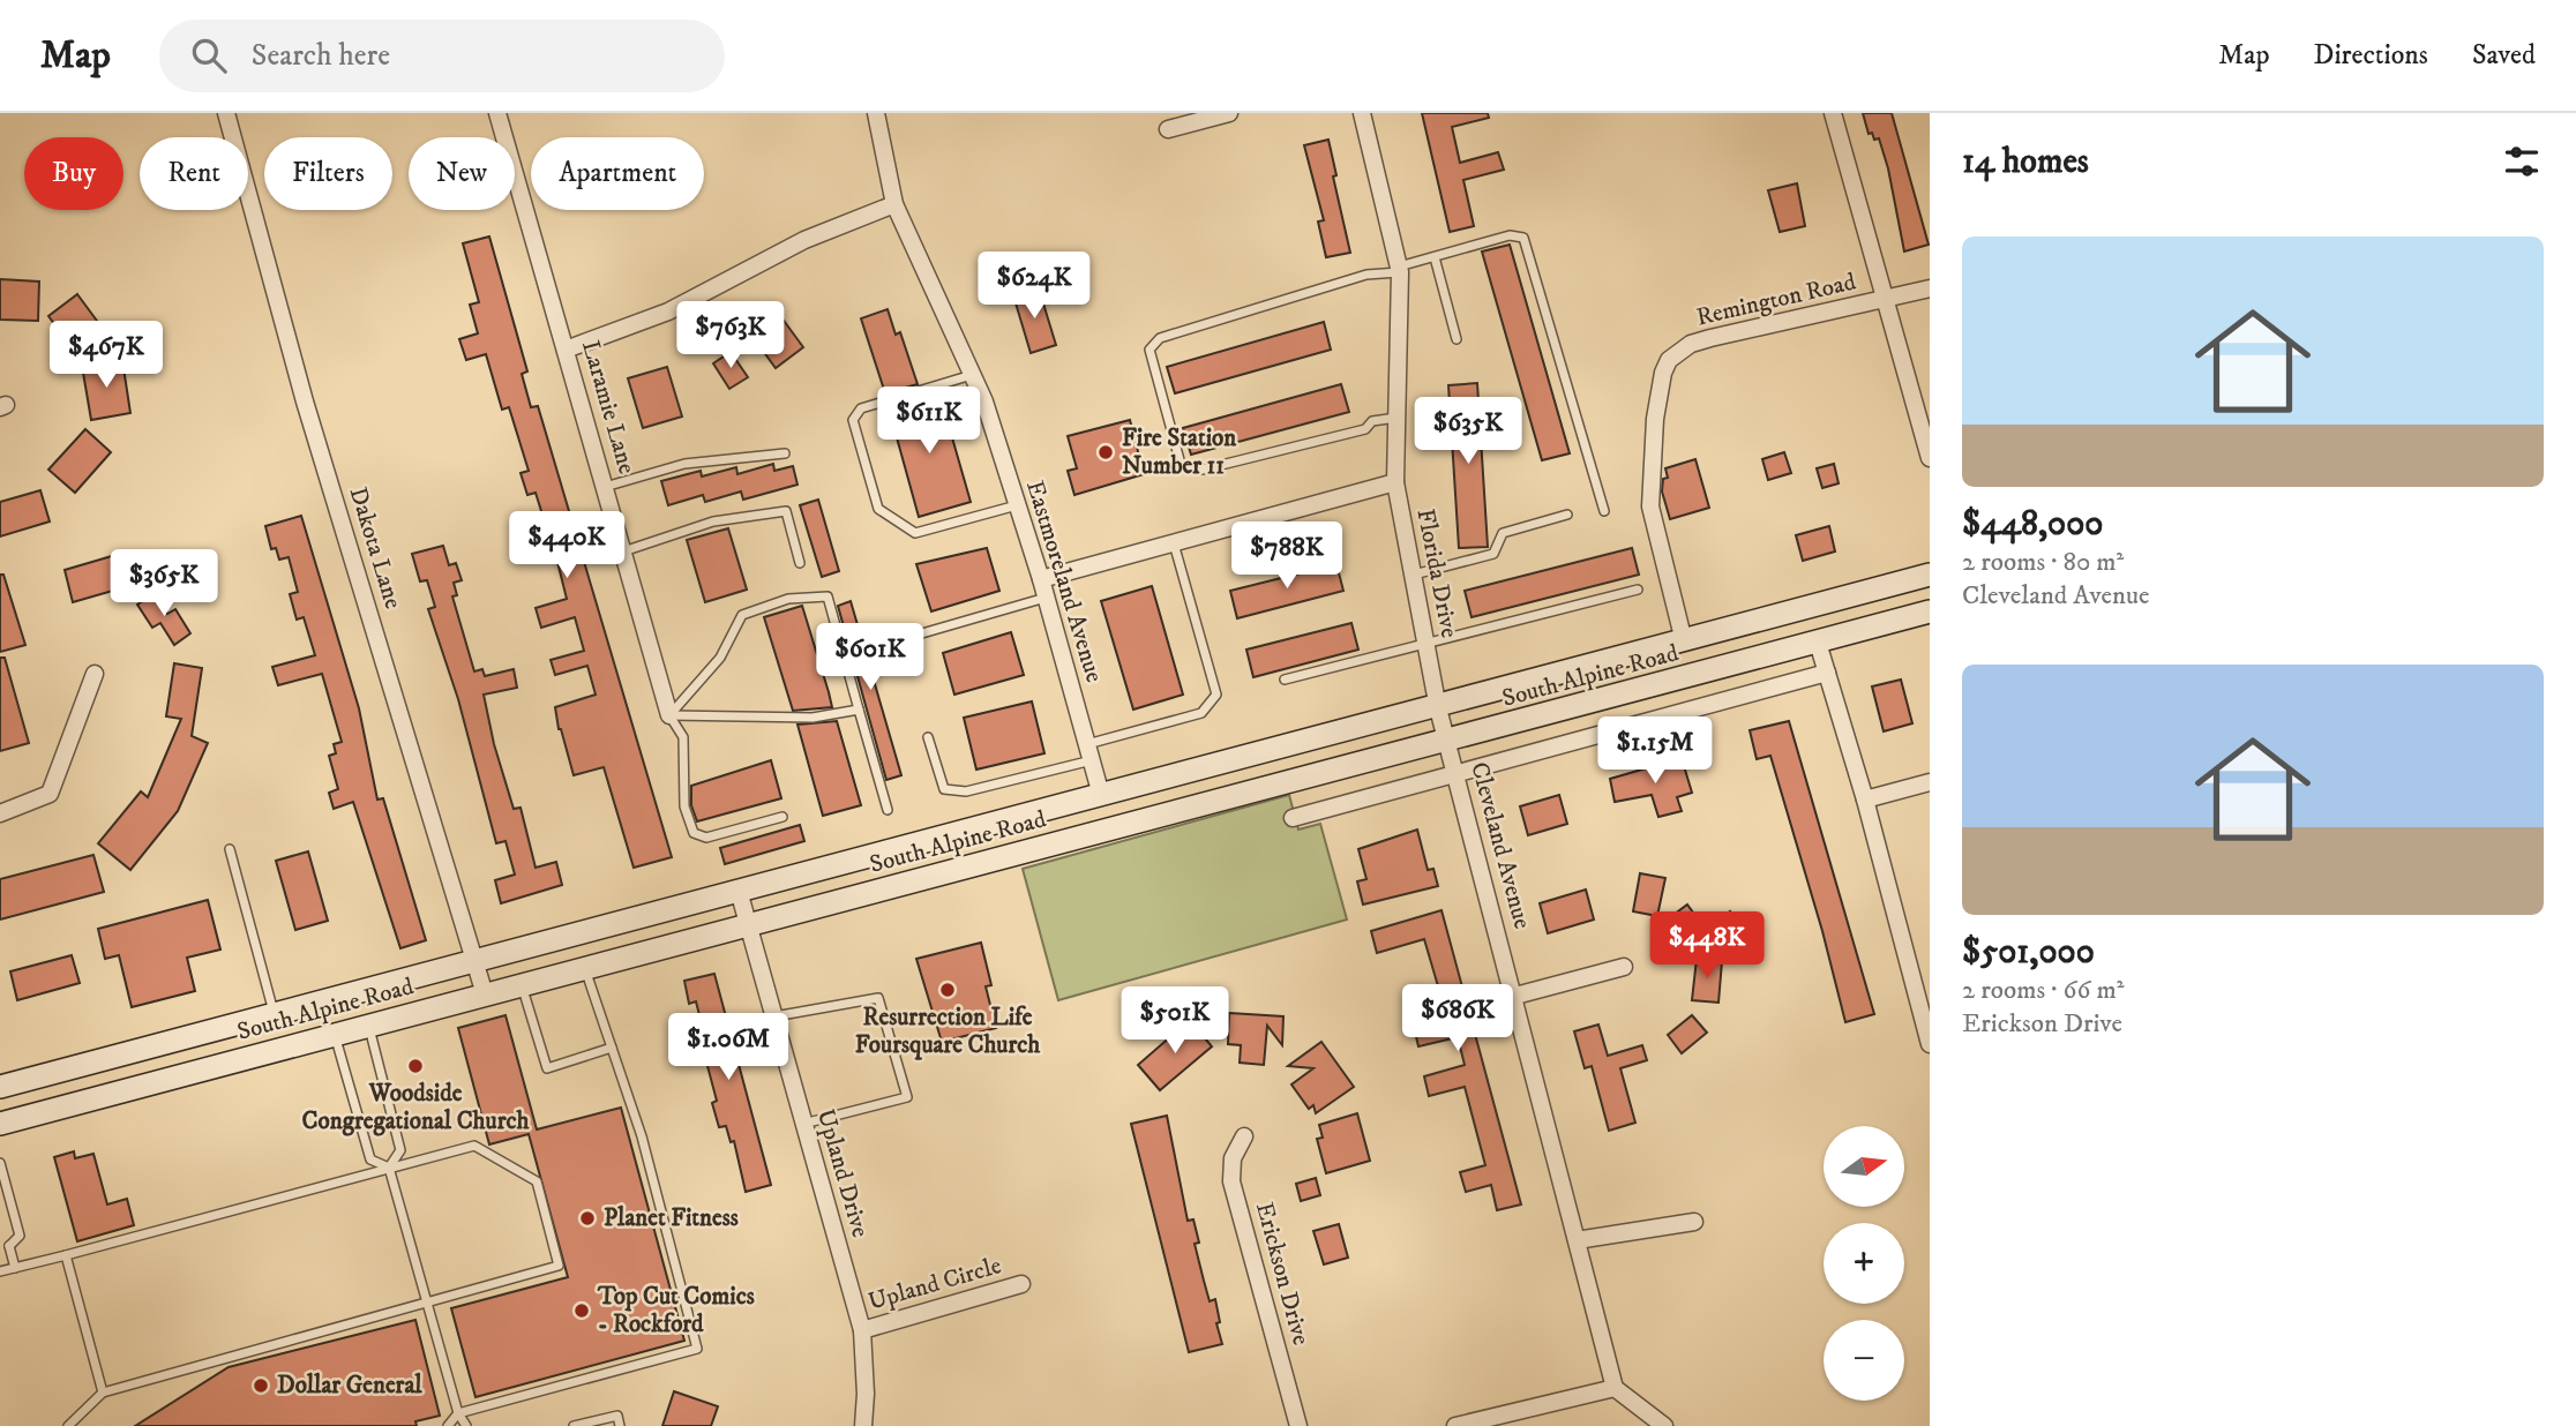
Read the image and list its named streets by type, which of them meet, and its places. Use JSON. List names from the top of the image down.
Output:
{
  "streets": {
    "main road": ["South Alpine Road"],
    "street": [
      "Remington Road",
      "Laramie Lane",
      "Dakota Lane",
      "Florida Drive",
      "Eastmoreland Avenue",
      "Cleveland Avenue",
      "Upland Drive",
      "Erickson Drive",
      "Upland Circle"
    ]
  },
  "crossings": [
    ["Remington Road", "South Alpine Road"],
    ["Dakota Lane", "South Alpine Road"],
    ["Florida Drive", "South Alpine Road"],
    ["Florida Drive", "Cleveland Avenue"],
    ["Eastmoreland Avenue", "South Alpine Road"],
    ["South Alpine Road", "Cleveland Avenue"],
    ["South Alpine Road", "Upland Drive"],
    ["Upland Drive", "Upland Circle"]
  ],
  "places": [
    "Fire Station Number 11",
    "Resurrection Life Foursquare Church",
    "Woodside Congregational Church",
    "Planet Fitness",
    "Top Cut Comics - Rockford",
    "Dollar General"
  ],
  "north": "right",
  "page": {
    "header": "Map",
    "search": "Search here",
    "nav": ["Map", "Directions", "Saved"],
    "heading": "14 homes",
    "chip": [
      "Buy",
      "Rent",
      "Filters",
      "New",
      "Apartment"
    ],
    "list": [
      {
        "name": "$448,000",
        "note": "2 rooms · 80 m² · Cleveland Avenue"
      },
      {
        "name": "$501,000",
        "note": "2 rooms · 66 m² · Erickson Drive"
      }
    ],
    "price": [
      "$624K",
      "$763K",
      "$467K",
      "$611K",
      "$635K",
      "$440K",
      "$788K",
      "$365K",
      "$601K",
      "$1.15M",
      "$448K",
      "$686K",
      "$501K",
      "$1.06M"
    ],
    "map_buttons": ["+", "−"]
  }
}
